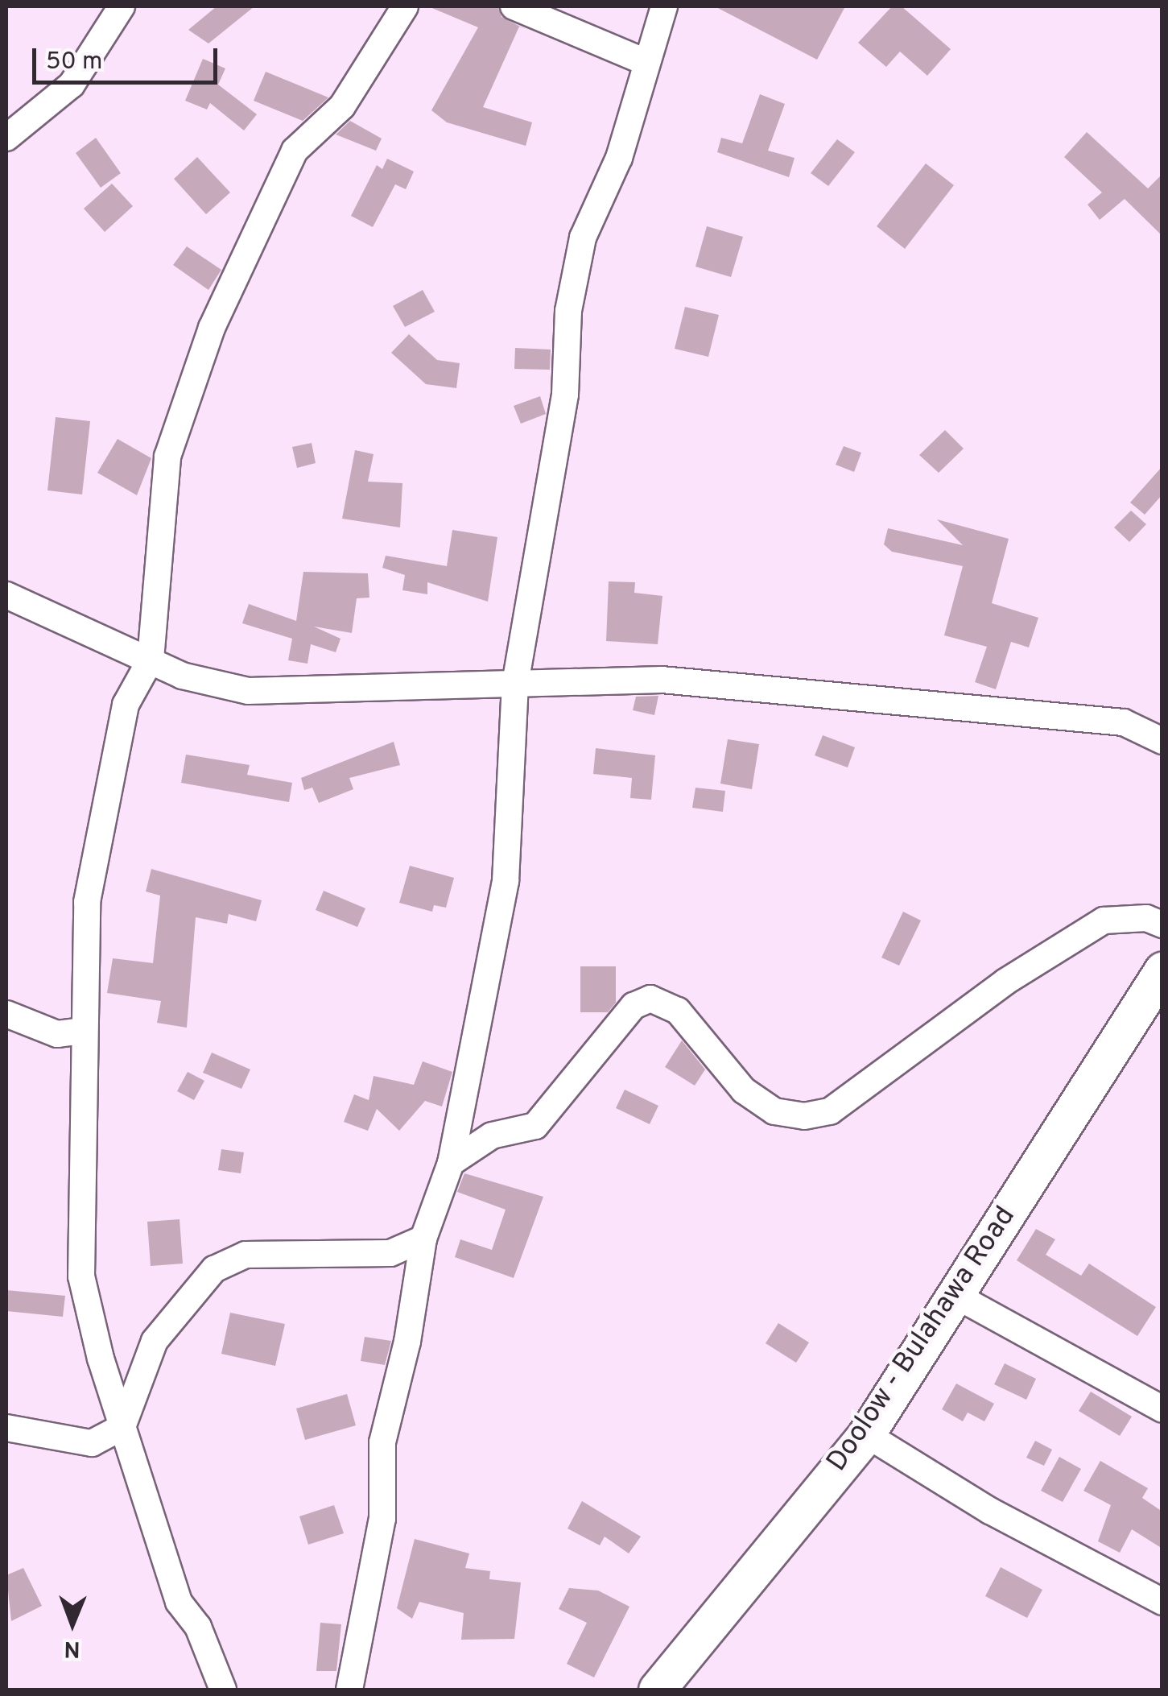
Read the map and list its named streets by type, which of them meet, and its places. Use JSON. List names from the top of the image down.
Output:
{
  "streets": {
    "main road": ["Doolow - Bulahawa Road"]
  },
  "scale_bar": "50 m",
  "north": "bottom"
}
